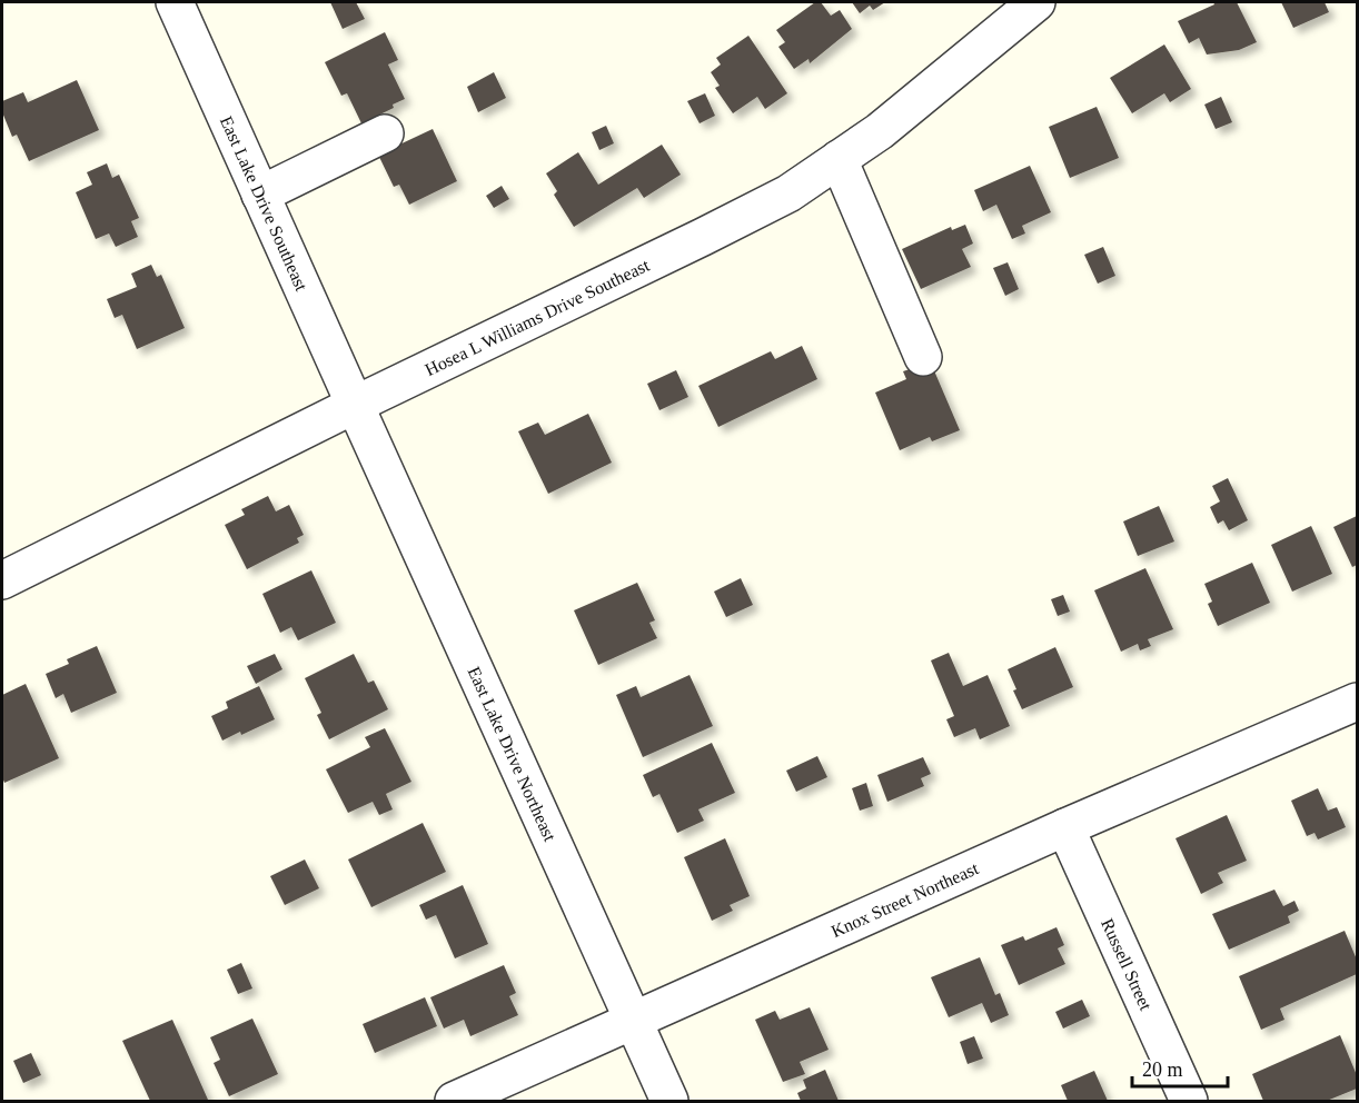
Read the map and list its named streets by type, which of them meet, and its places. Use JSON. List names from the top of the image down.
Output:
{
  "streets": {
    "street": [
      "East Lake Drive Southeast",
      "Hosea L Williams Drive Southeast",
      "East Lake Drive Northeast",
      "Knox Street Northeast",
      "Russell Street"
    ]
  },
  "crossings": [
    ["East Lake Drive Southeast", "Hosea L Williams Drive Southeast"],
    ["East Lake Drive Southeast", "East Lake Drive Northeast"],
    ["Hosea L Williams Drive Southeast", "East Lake Drive Northeast"],
    ["East Lake Drive Northeast", "Knox Street Northeast"],
    ["Knox Street Northeast", "Russell Street"]
  ],
  "scale_bar": "20 m"
}
